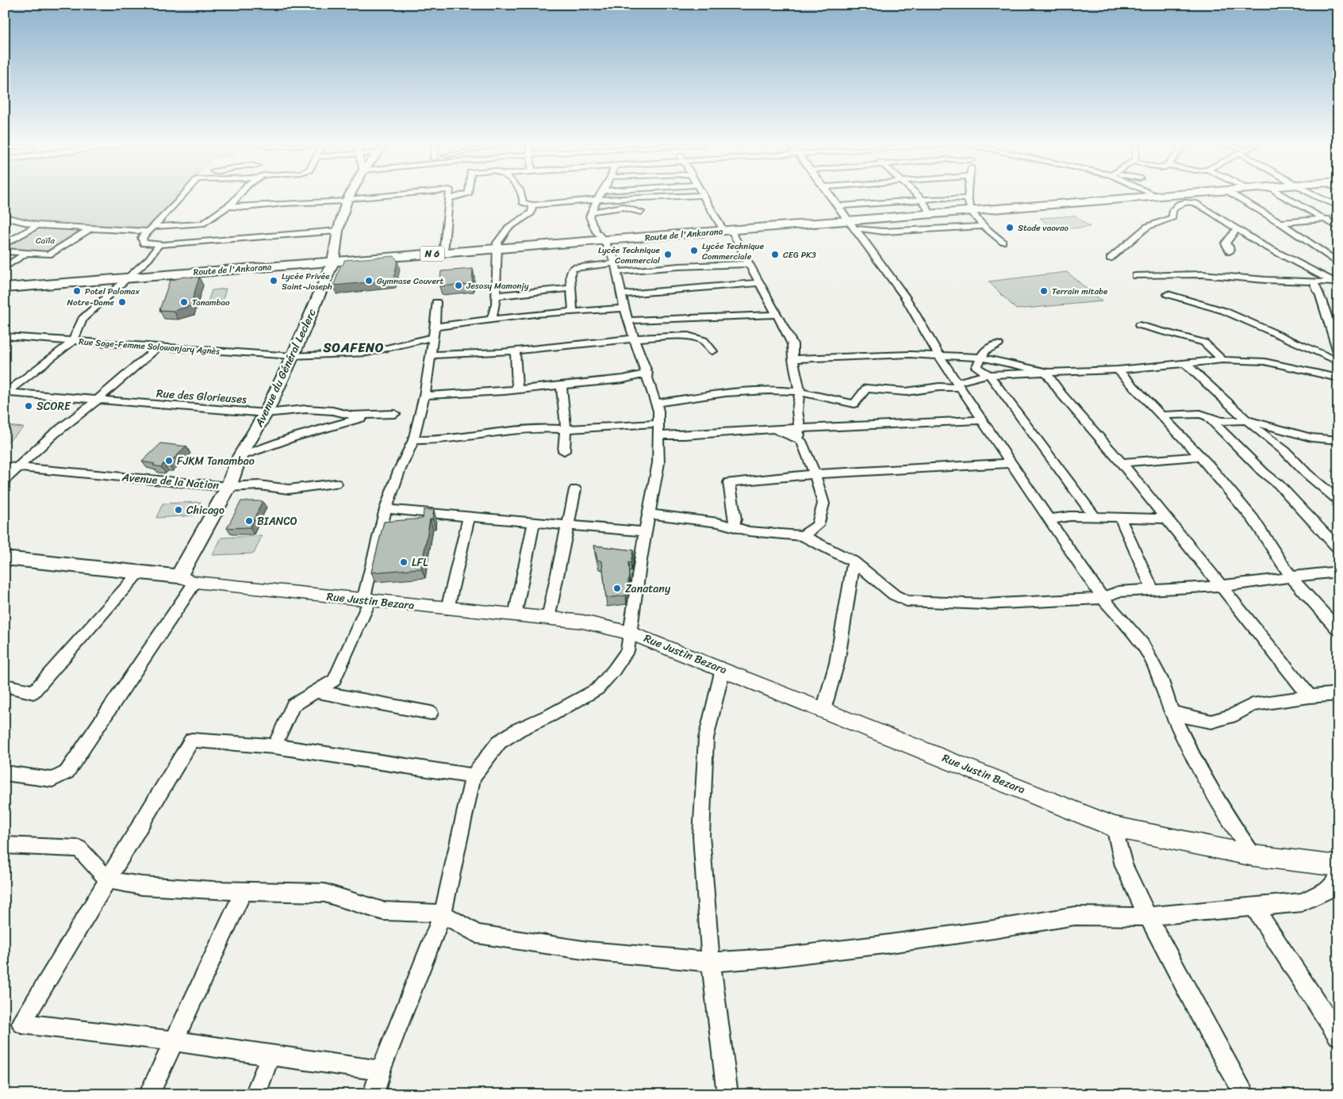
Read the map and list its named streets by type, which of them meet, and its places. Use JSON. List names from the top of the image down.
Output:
{
  "streets": {
    "main road": [
      "Route de l'Ankarana",
      "N 6",
      "Avenue du Général Leclerc",
      "Rue Justin Bezara"
    ],
    "street": ["Rue Sage-Femme Solowanjary Agnès", "Rue des Glorieuses", "Avenue de la Nation"]
  },
  "crossings": [
    ["Route de l'Ankarana", "Avenue du Général Leclerc"],
    ["Rue Sage-Femme Solowanjary Agnès", "Avenue du Général Leclerc"],
    ["Avenue du Général Leclerc", "Rue des Glorieuses"],
    ["Avenue du Général Leclerc", "Avenue de la Nation"],
    ["Avenue du Général Leclerc", "Rue Justin Bezara"]
  ],
  "districts": ["SOAFENO"],
  "parks": ["Caïla"],
  "places": [
    "Stade vaovao",
    "Lycée Technique Commerciale",
    "Lycée Technique Commercial",
    "CEG PK3",
    "Lycée Privée Saint-Joseph",
    "Gymnase Couvert",
    "Jesosy Mamonjy",
    "Potel Palomax",
    "Terrain mitabe",
    "Notre-Dame",
    "Tanambao",
    "SCORE",
    "FJKM Tanambao",
    "Chicago",
    "BIANCO",
    "LFL",
    "Zanatany"
  ]
}
